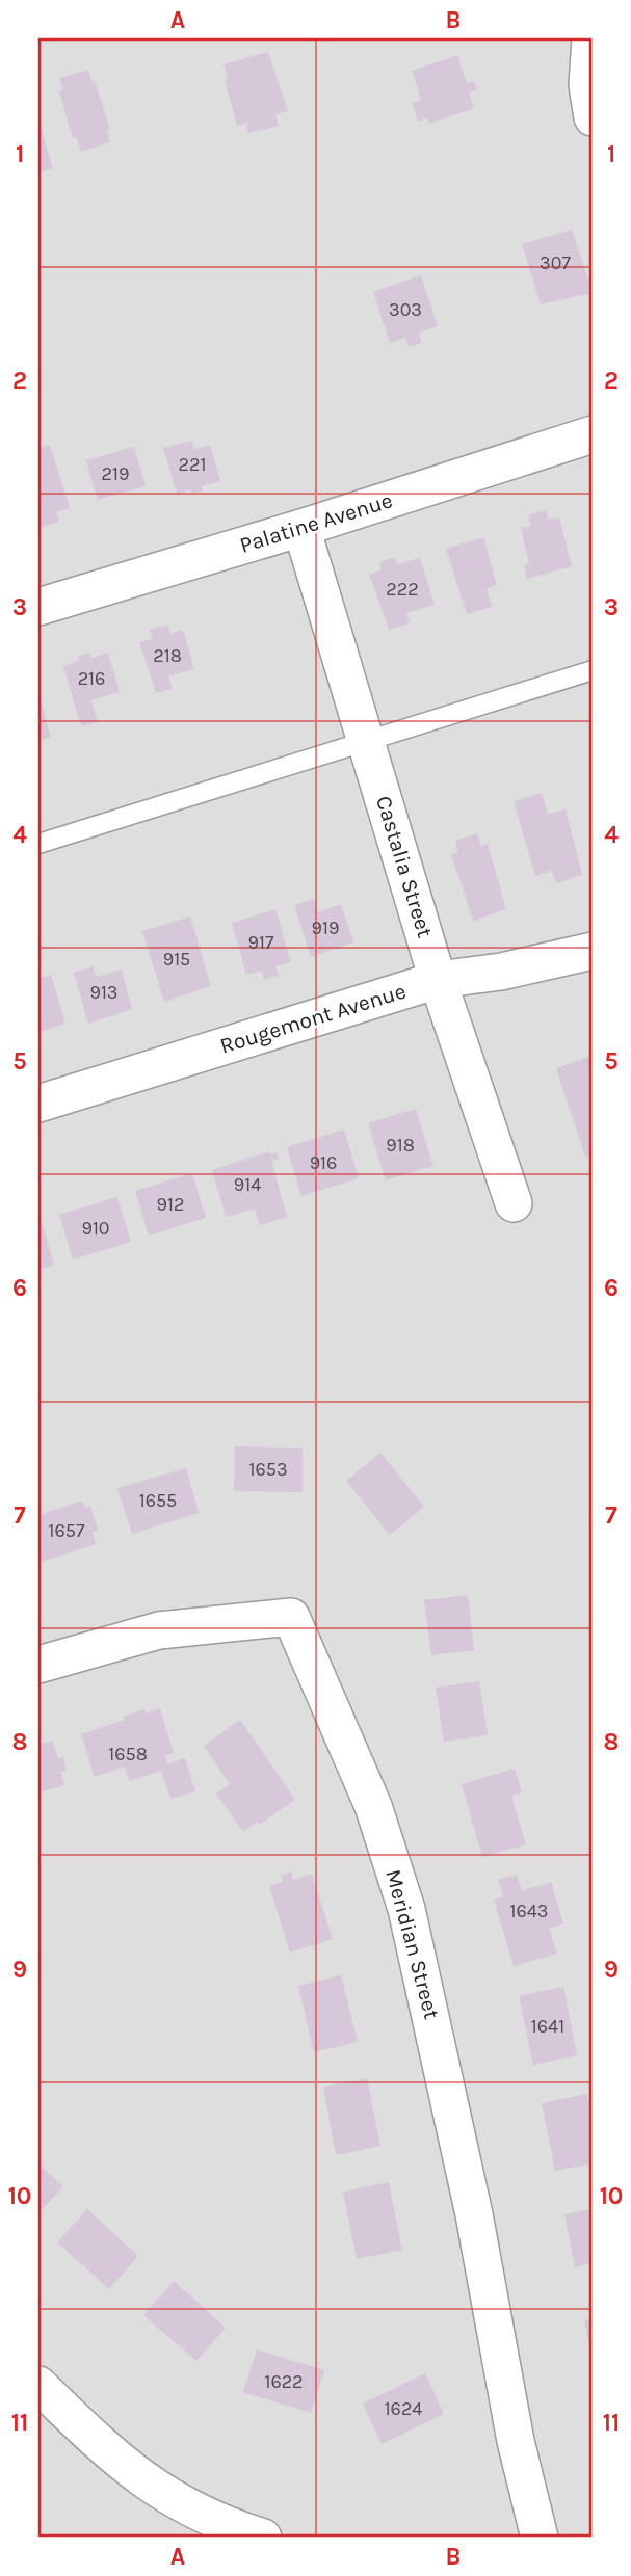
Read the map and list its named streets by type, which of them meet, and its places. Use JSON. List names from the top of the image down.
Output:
{
  "streets": {
    "street": [
      "Palatine Avenue",
      "Castalia Street",
      "Rougemont Avenue",
      "Meridian Street"
    ]
  },
  "crossings": [
    ["Palatine Avenue", "Castalia Street"],
    ["Castalia Street", "Rougemont Avenue"]
  ],
  "house_numbers": [
    "307",
    "303",
    "221",
    "219",
    "222",
    "218",
    "216",
    "919",
    "917",
    "915",
    "913",
    "918",
    "916",
    "914",
    "912",
    "910",
    "1653",
    "1655",
    "1657",
    "1658",
    "1643",
    "1641",
    "1622",
    "1624"
  ],
  "grid": {
    "columns": ["A", "B"],
    "rows": [
      "1",
      "2",
      "3",
      "4",
      "5",
      "6",
      "7",
      "8",
      "9",
      "10",
      "11"
    ]
  }
}
